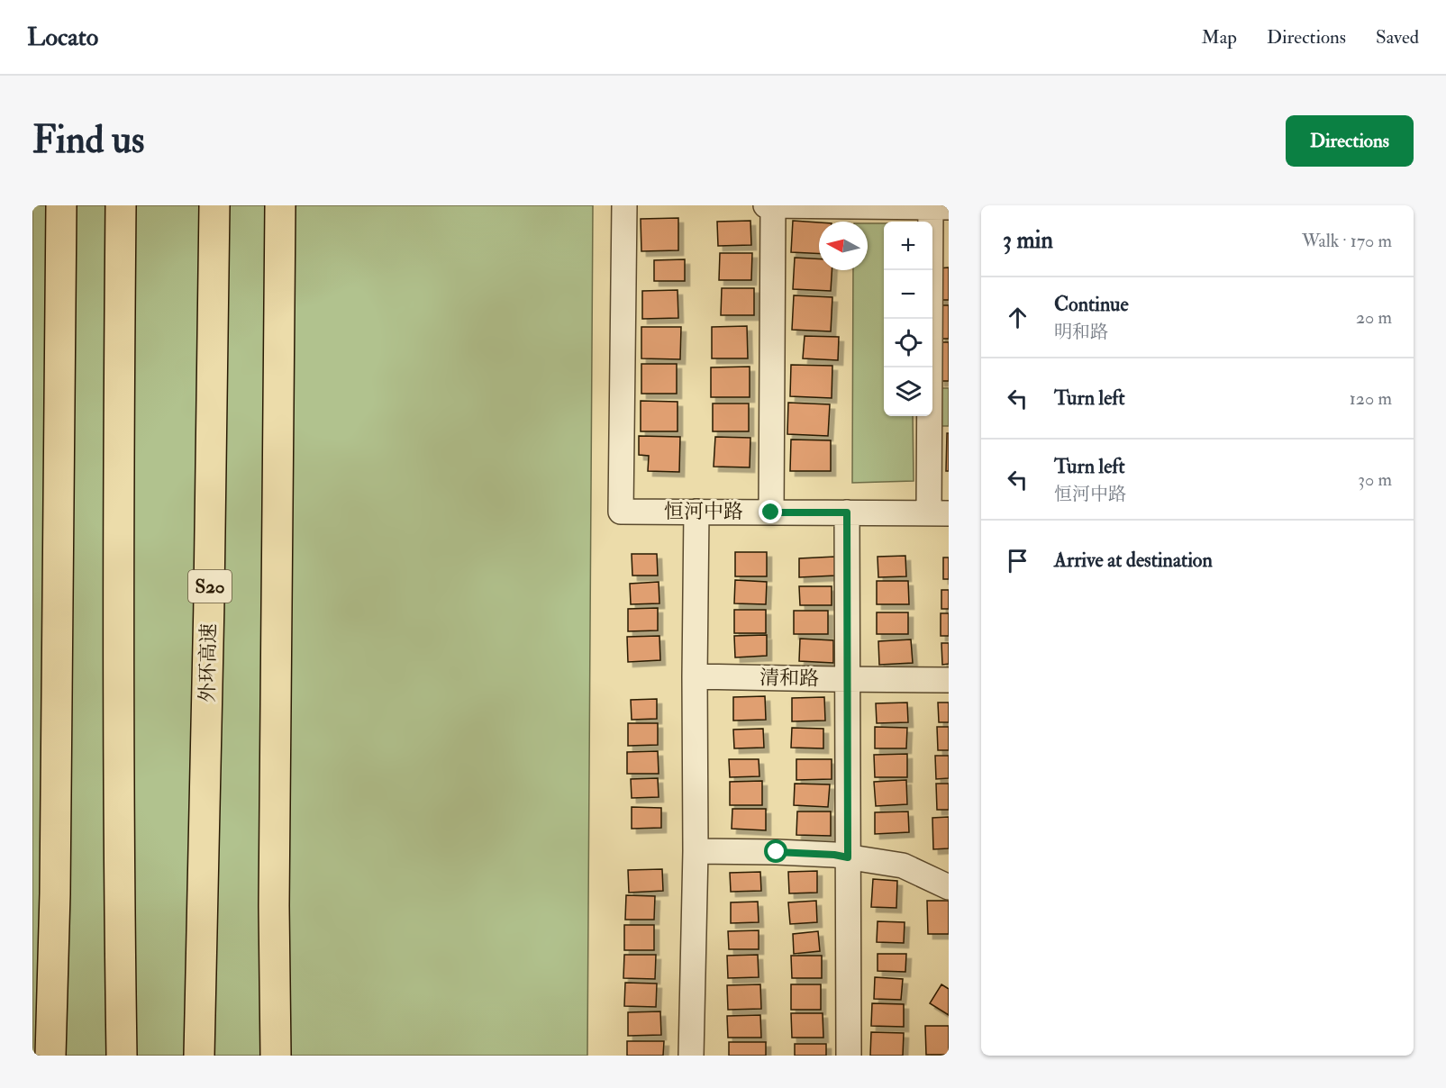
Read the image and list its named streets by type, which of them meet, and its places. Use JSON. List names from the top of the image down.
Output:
{
  "streets": {
    "highway": ["S20", "外环高速"],
    "street": ["恒河中路", "清和路"]
  },
  "north": "left",
  "page": {
    "header": "Locato",
    "nav": ["Map", "Directions", "Saved"],
    "buttons": "Directions",
    "title": "Find us",
    "heading": ["3 min", "Walk · 170 m"],
    "map_buttons": ["+", "−"],
    "list": [
      ["Continue", "明和路", "20 m"],
      ["Turn left", "120 m"],
      ["Turn left", "恒河中路", "30 m"],
      "Arrive at destination"
    ]
  }
}
